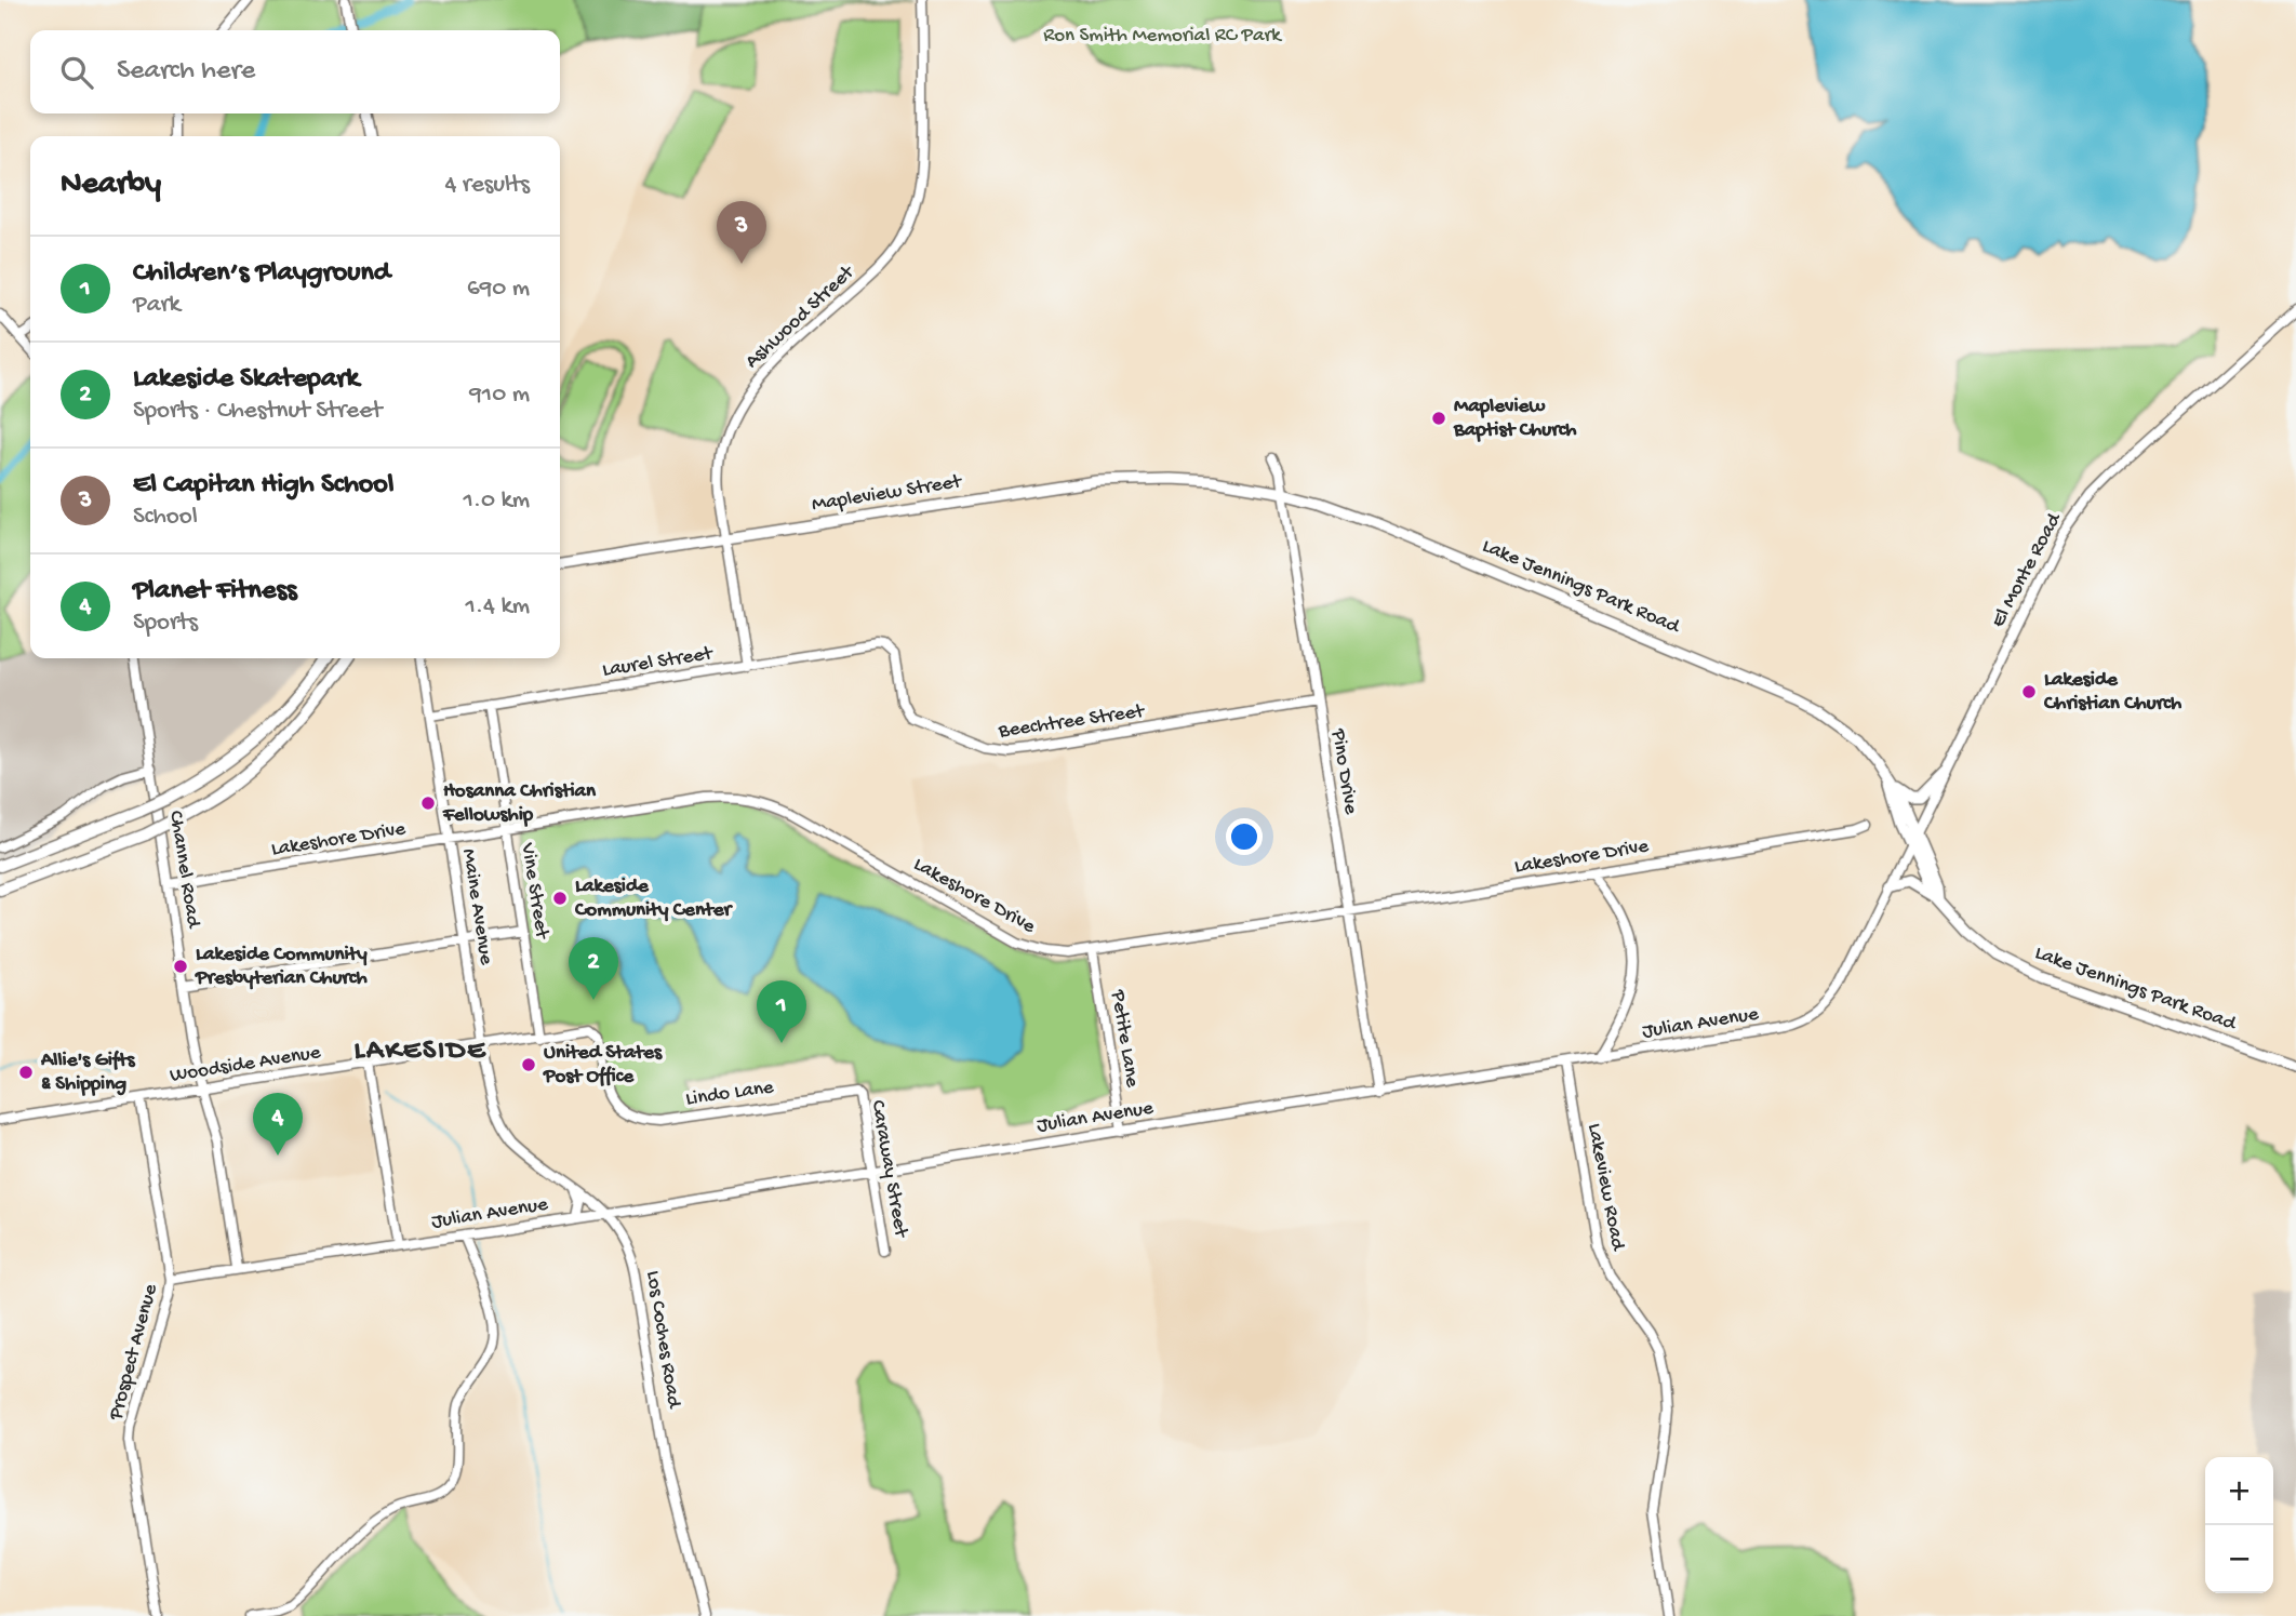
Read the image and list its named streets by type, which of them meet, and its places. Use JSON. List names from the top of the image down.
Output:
{
  "streets": {
    "main road": ["Mapleview Street", "Lake Jennings Park Road"],
    "street": [
      "Ashwood Street",
      "El Monte Road",
      "Laurel Street",
      "Beechtree Street",
      "Pino Drive",
      "Lakeshore Drive",
      "Channel Road",
      "Vine Street",
      "Maine Avenue",
      "Julian Avenue",
      "Petite Lane",
      "Woodside Avenue",
      "Lindo Lane",
      "Caraway Street",
      "Lakeview Road",
      "Los Coches Road",
      "Prospect Avenue"
    ]
  },
  "crossings": [
    ["Ashwood Street", "Mapleview Street"],
    ["Ashwood Street", "Laurel Street"],
    ["Mapleview Street", "Lake Jennings Park Road"],
    ["El Monte Road", "Lake Jennings Park Road"],
    ["El Monte Road", "Julian Avenue"],
    ["Lake Jennings Park Road", "Pino Drive"],
    ["Lake Jennings Park Road", "Julian Avenue"],
    ["Laurel Street", "Beechtree Street"],
    ["Laurel Street", "Vine Street"],
    ["Laurel Street", "Maine Avenue"],
    ["Beechtree Street", "Pino Drive"],
    ["Pino Drive", "Lakeshore Drive"],
    ["Pino Drive", "Julian Avenue"],
    ["Lakeshore Drive", "Channel Road"],
    ["Lakeshore Drive", "Vine Street"],
    ["Lakeshore Drive", "Maine Avenue"],
    ["Lakeshore Drive", "Petite Lane"],
    ["Channel Road", "Julian Avenue"],
    ["Channel Road", "Woodside Avenue"],
    ["Vine Street", "Woodside Avenue"],
    ["Maine Avenue", "Woodside Avenue"],
    ["Maine Avenue", "Los Coches Road"],
    ["Julian Avenue", "Petite Lane"],
    ["Julian Avenue", "Caraway Street"],
    ["Julian Avenue", "Lakeview Road"],
    ["Julian Avenue", "Los Coches Road"],
    ["Julian Avenue", "Prospect Avenue"],
    ["Woodside Avenue", "Lindo Lane"],
    ["Woodside Avenue", "Prospect Avenue"],
    ["Lindo Lane", "Caraway Street"]
  ],
  "districts": ["LAKESIDE"],
  "parks": ["Ron Smith Memorial RC Park"],
  "places": [
    "Mapleview Baptist Church",
    "Lakeside Christian Church",
    "Hosanna Christian Fellowship",
    "Lakeside Community Center",
    "Lakeside Community Presbyterian Church",
    "United States Post Office",
    "Allie's Gifts & Shipping"
  ],
  "page": {
    "search": "Search here",
    "heading": ["Nearby", "4 results"],
    "pins": [
      "3",
      "2",
      "1",
      "4"
    ],
    "list": [
      {
        "mark": "1",
        "name": "Children’s Playground",
        "note": "Park",
        "value": "690 m"
      },
      {
        "mark": "2",
        "name": "Lakeside Skatepark",
        "note": "Sports · Chestnut Street",
        "value": "910 m"
      },
      {
        "mark": "3",
        "name": "El Capitan High School",
        "note": "School",
        "value": "1.0 km"
      },
      {
        "mark": "4",
        "name": "Planet Fitness",
        "note": "Sports",
        "value": "1.4 km"
      }
    ],
    "map_buttons": ["+", "−"]
  }
}
